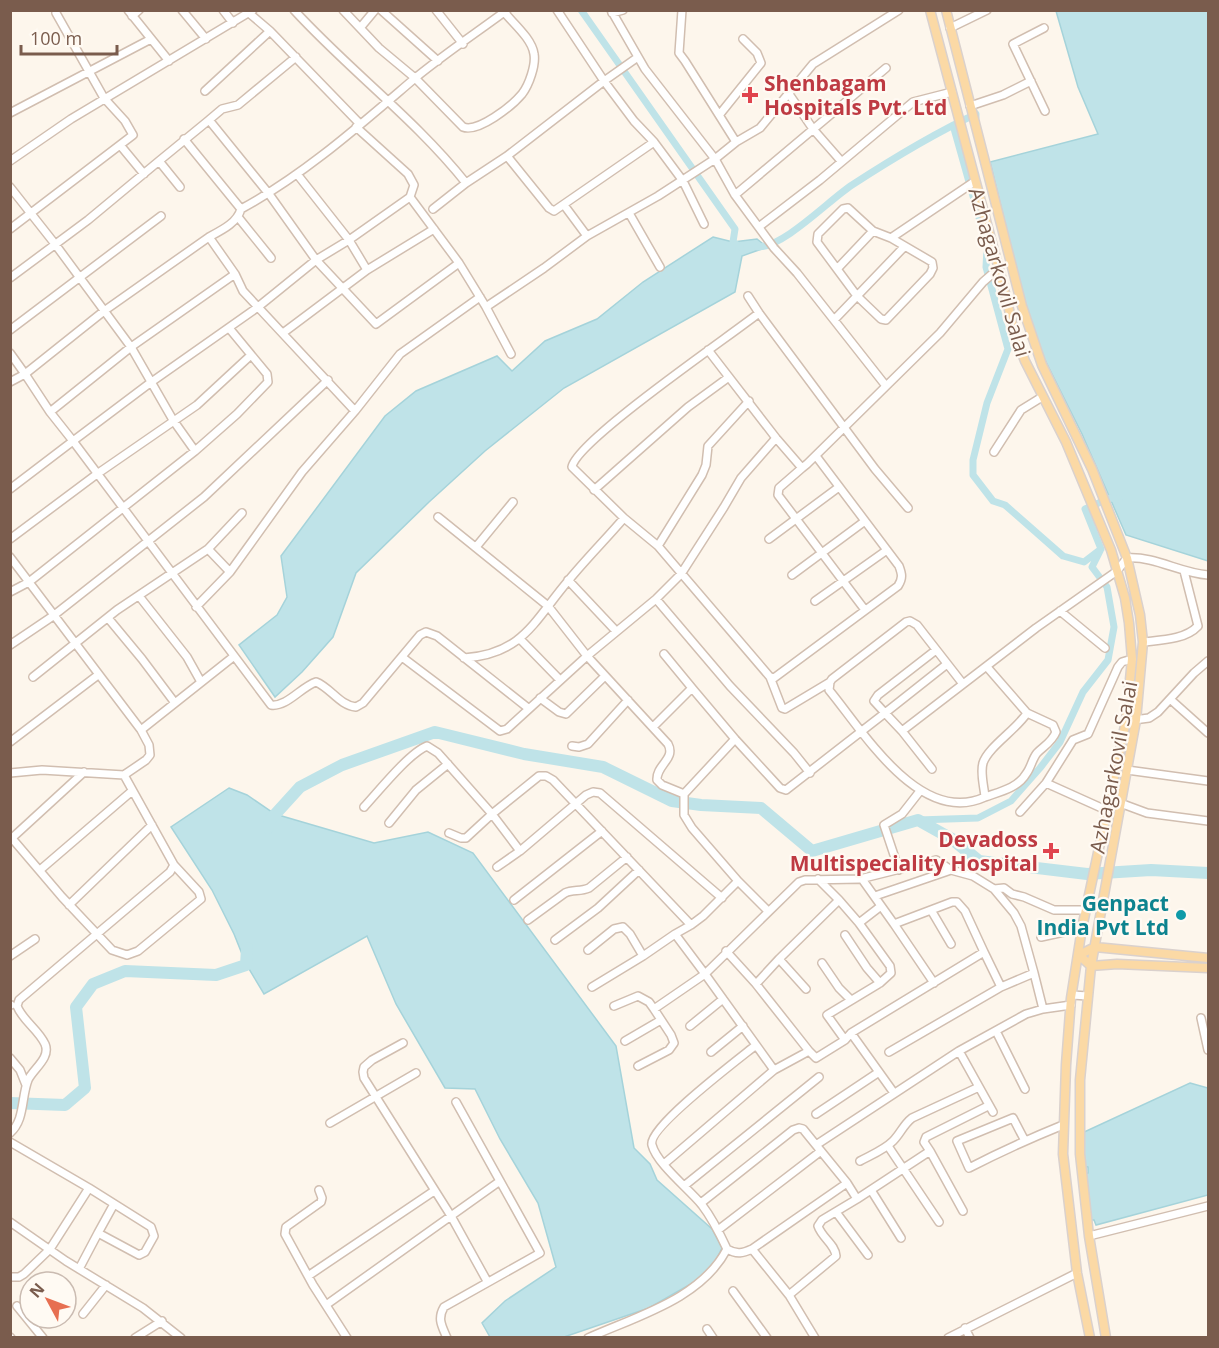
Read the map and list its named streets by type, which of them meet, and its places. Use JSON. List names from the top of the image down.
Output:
{
  "streets": {
    "main road": ["Azhagarkovil Salai"]
  },
  "places": {
    "health": ["Shenbagam Hospitals Pvt. Ltd", "Devadoss Multispeciality Hospital"],
    "other": ["Genpact India Pvt Ltd"]
  },
  "scale_bar": "100 m",
  "north": "top left"
}
